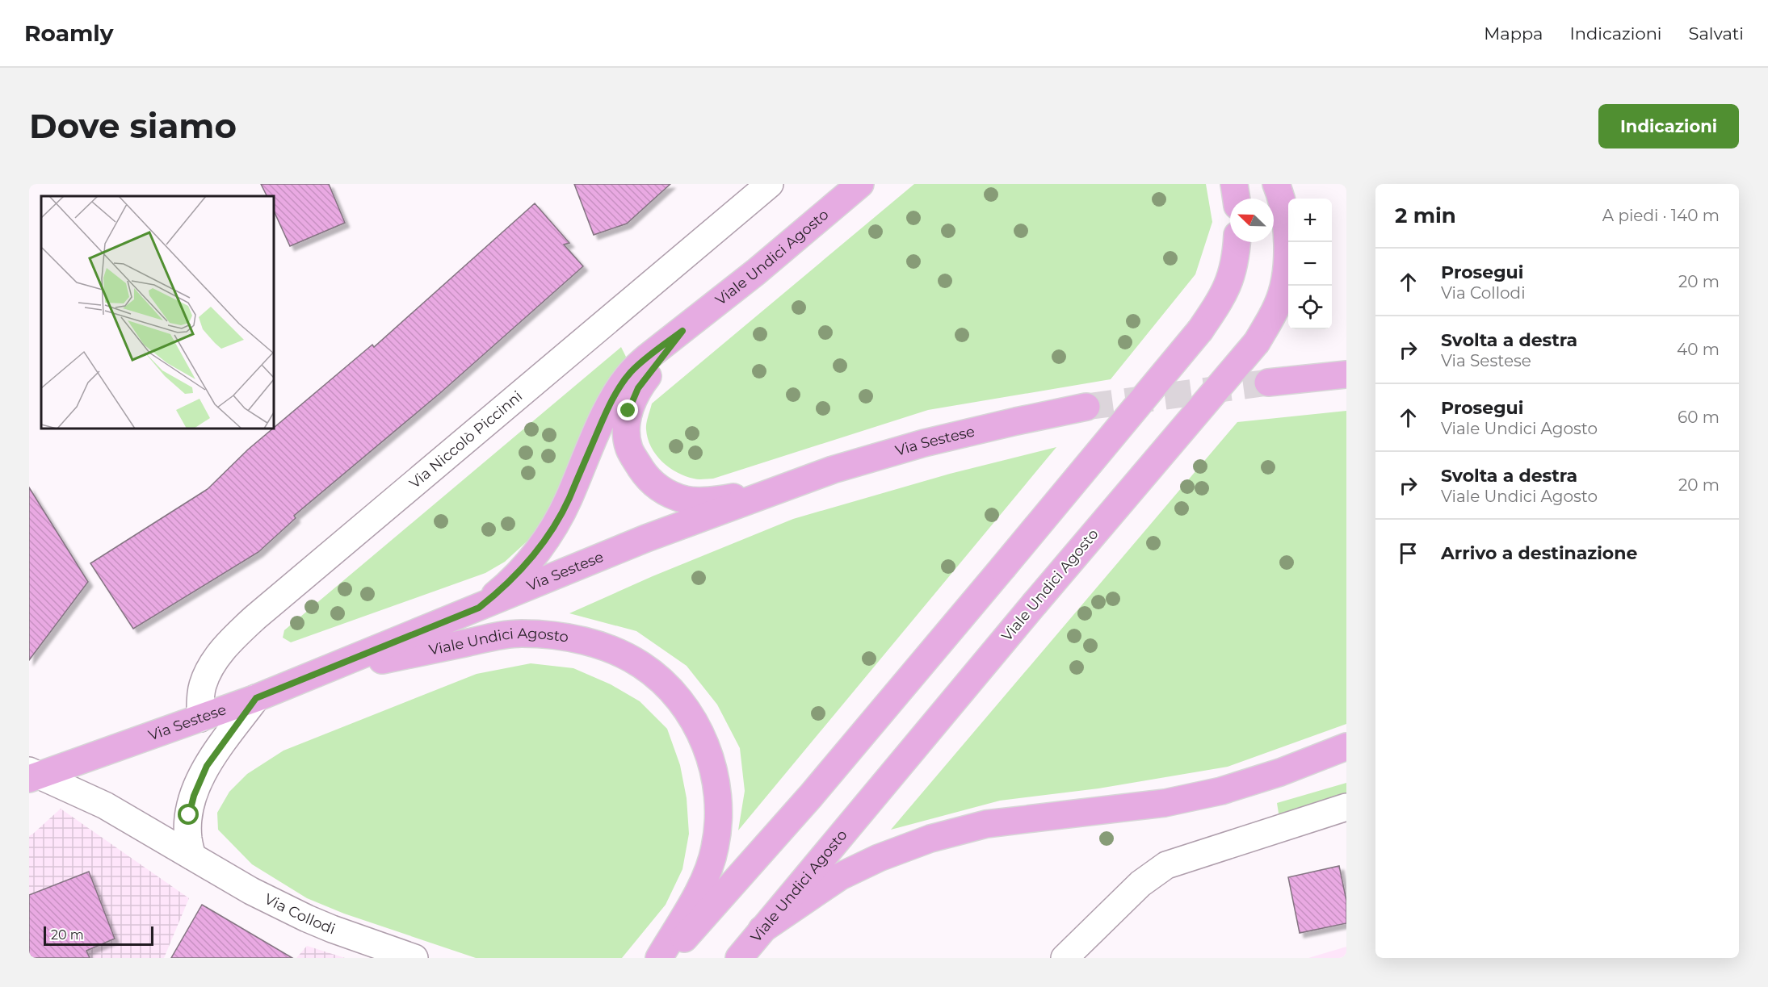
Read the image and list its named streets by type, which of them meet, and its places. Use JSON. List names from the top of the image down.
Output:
{
  "streets": {
    "main road": ["Viale Undici Agosto", "Via Sestese"],
    "street": ["Via Niccolò Piccinni", "Via Collodi"]
  },
  "crossings": [
    ["Viale Undici Agosto", "Via Sestese"],
    ["Via Niccolò Piccinni", "Via Sestese"],
    ["Via Sestese", "Via Collodi"]
  ],
  "scale_bar": "20 m",
  "north": "top left",
  "page": {
    "header": "Roamly",
    "nav": ["Mappa", "Indicazioni", "Salvati"],
    "buttons": "Indicazioni",
    "title": "Dove siamo",
    "heading": ["2 min", "A piedi · 140 m"],
    "map_buttons": ["+", "−"],
    "list": [
      ["Prosegui", "Via Collodi", "20 m"],
      ["Svolta a destra", "Via Sestese", "40 m"],
      ["Prosegui", "Viale Undici Agosto", "60 m"],
      ["Svolta a destra", "Viale Undici Agosto", "20 m"],
      "Arrivo a destinazione"
    ],
    "scale": "20 m"
  }
}
